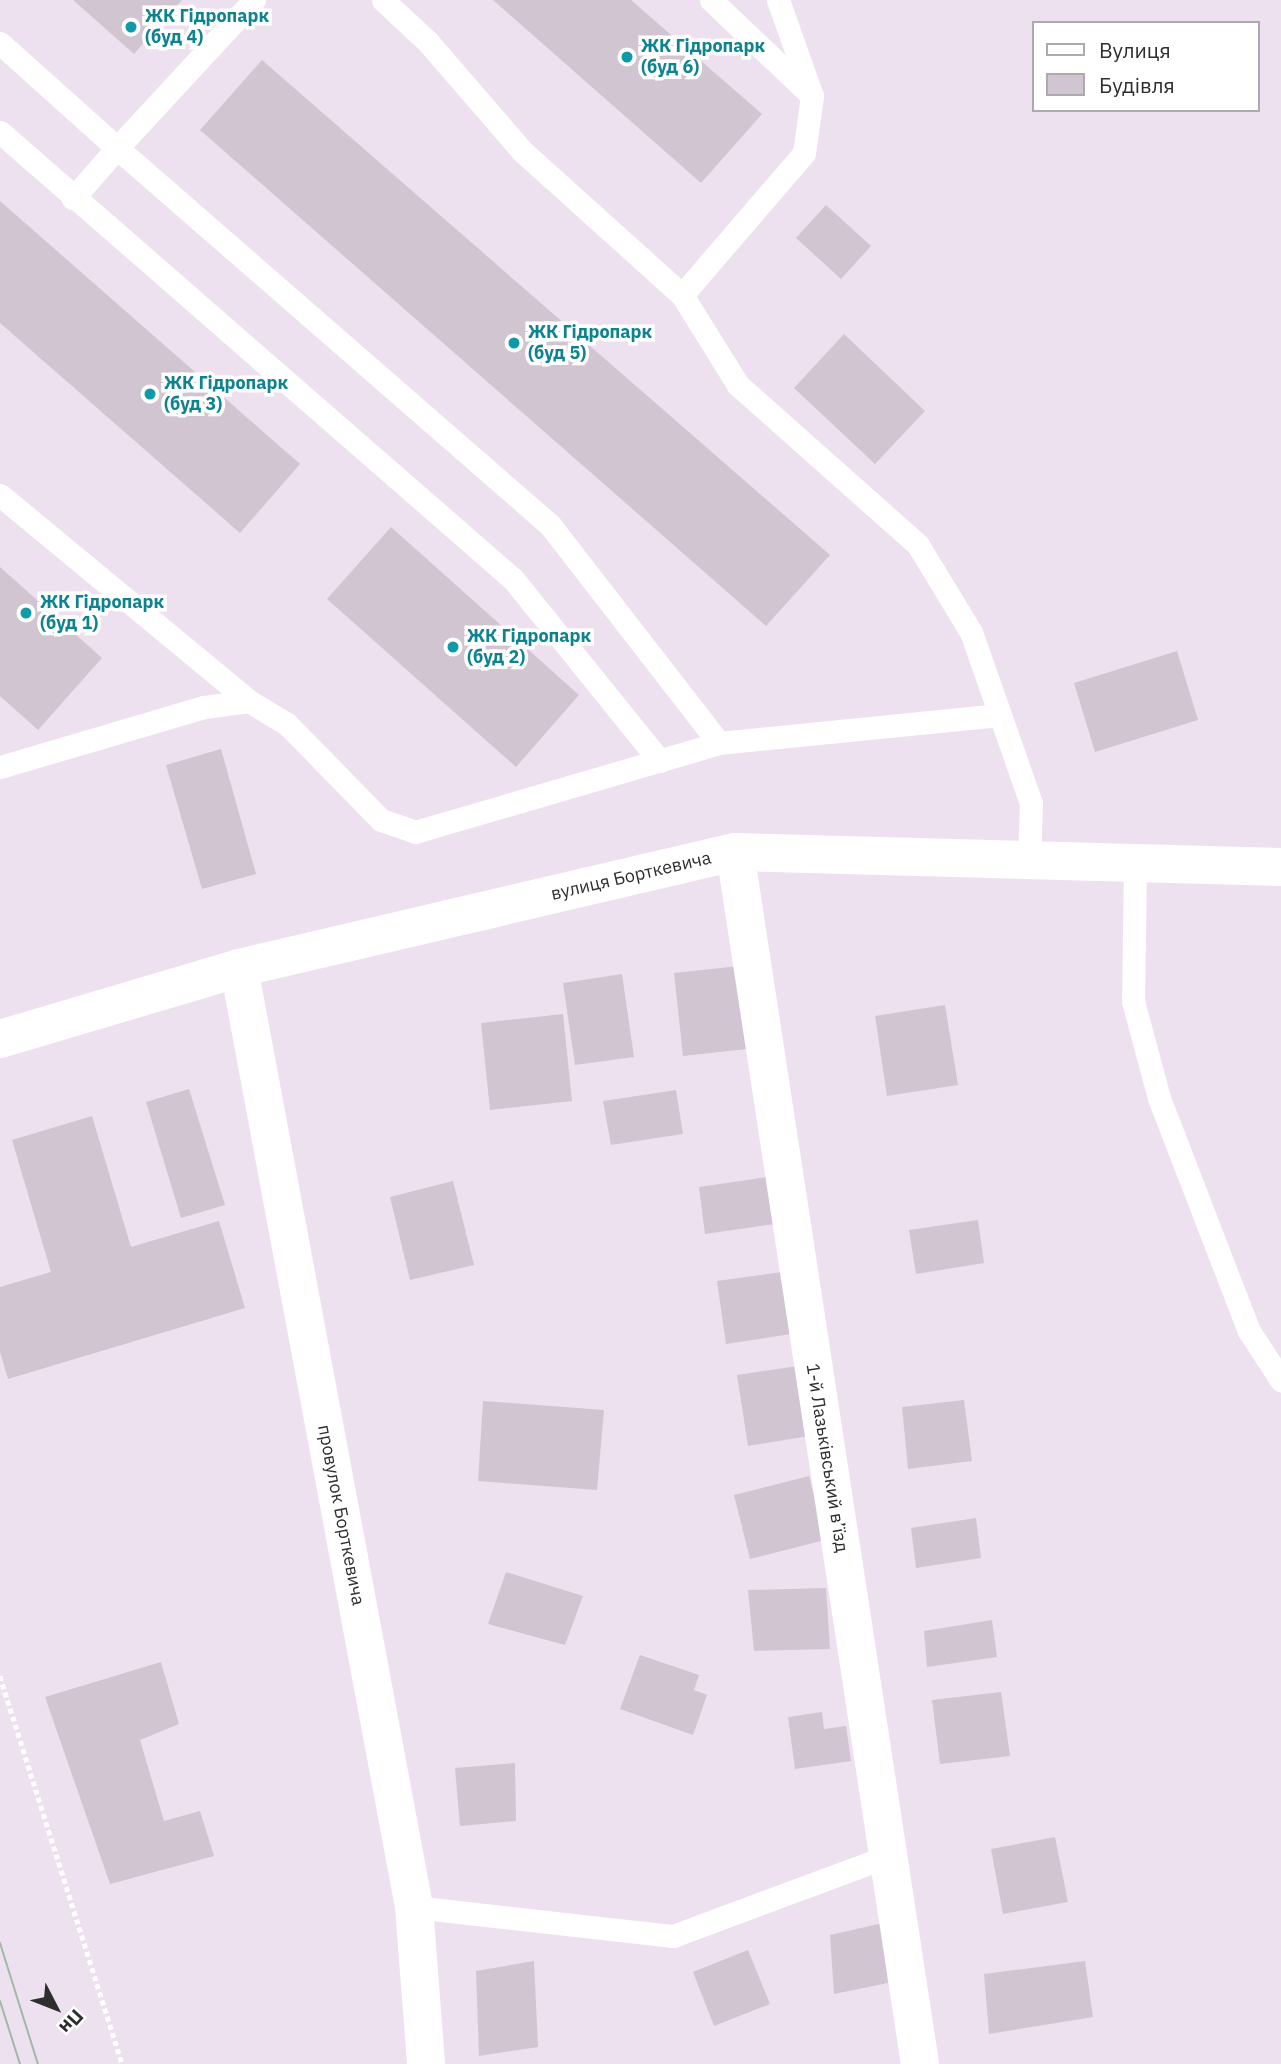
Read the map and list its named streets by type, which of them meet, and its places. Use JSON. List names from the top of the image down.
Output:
{
  "streets": {
    "street": ["вулиця Борткевича", "1-й Лазьківський в’їзд", "провулок Борткевича"]
  },
  "crossings": [
    ["вулиця Борткевича", "1-й Лазьківський в’їзд"],
    ["вулиця Борткевича", "провулок Борткевича"]
  ],
  "places": [
    "ЖК Гідропарк (буд 4)",
    "ЖК Гідропарк (буд 6)",
    "ЖК Гідропарк (буд 5)",
    "ЖК Гідропарк (буд 3)",
    "ЖК Гідропарк (буд 1)",
    "ЖК Гідропарк (буд 2)"
  ],
  "legend": ["Вулиця", "Будівля"],
  "north": "bottom right"
}
